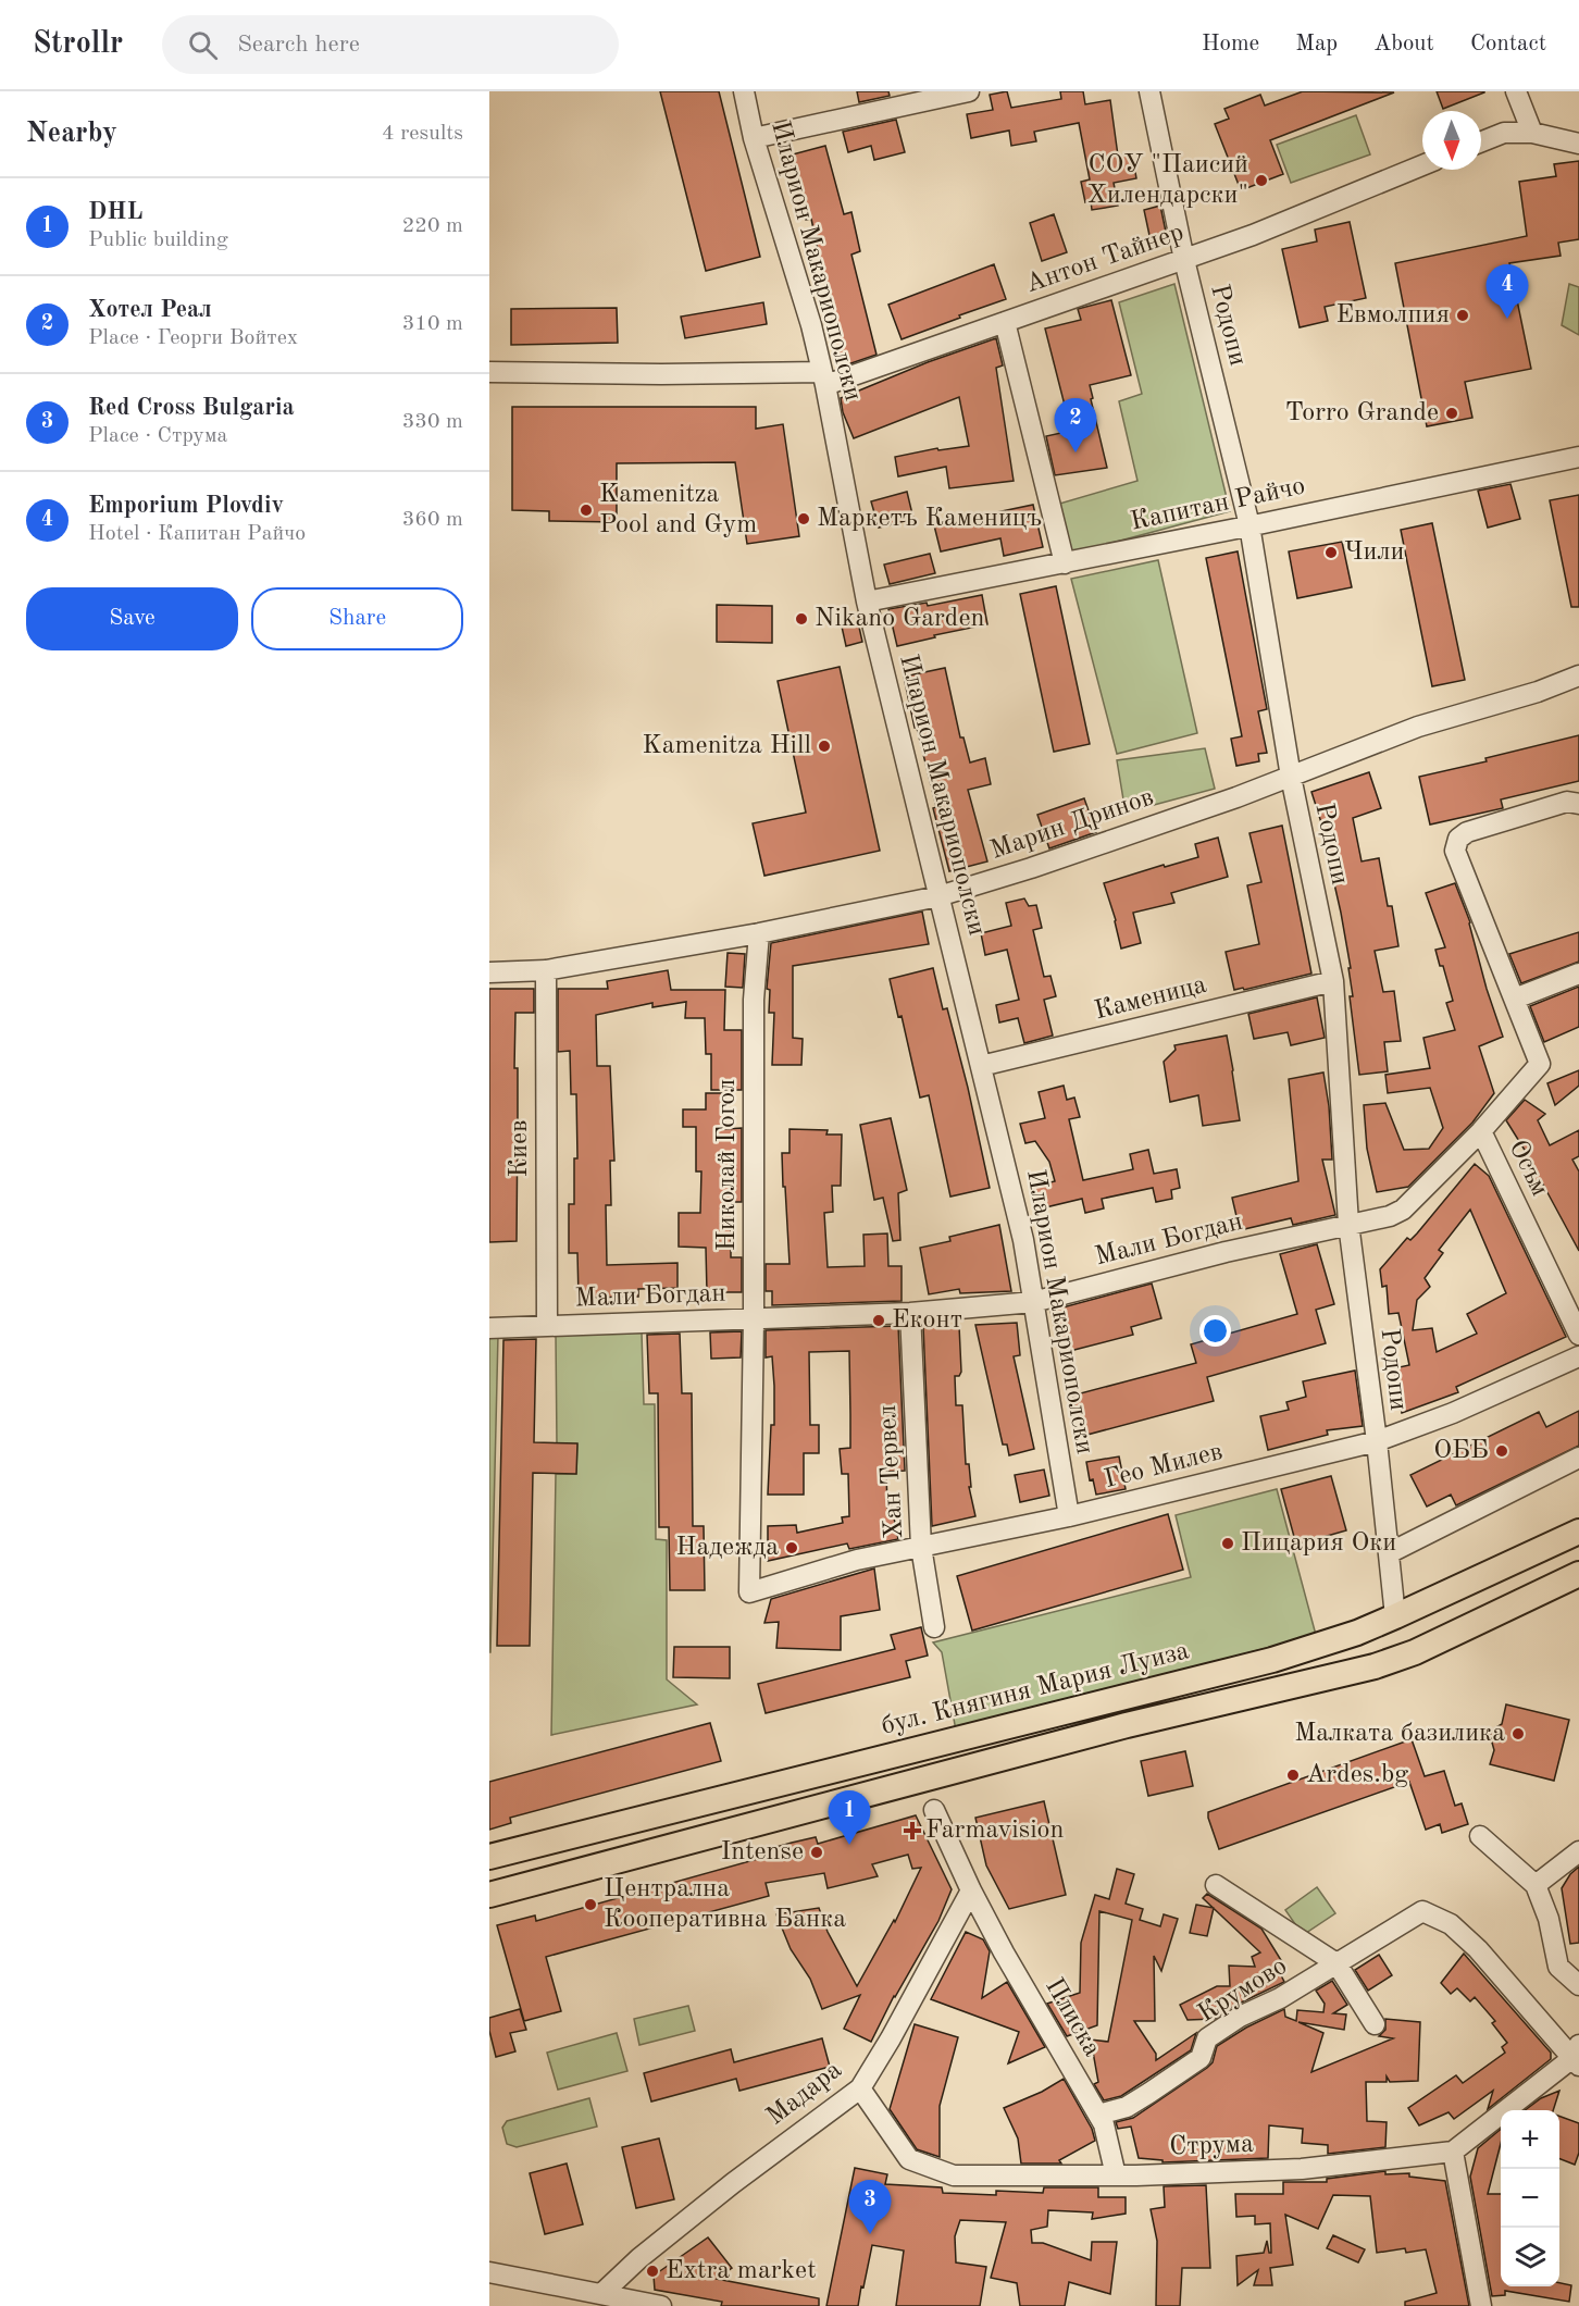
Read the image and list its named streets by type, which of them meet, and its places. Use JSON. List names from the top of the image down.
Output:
{
  "streets": {
    "main road": ["бул. Княгиня Мария Луиза"],
    "street": [
      "Антон Тайнер",
      "Иларион Макариополски",
      "Родопи",
      "Капитан Райчо",
      "Марин Дринов",
      "Каменица",
      "Киев",
      "Николай Гогол",
      "Осъм",
      "Мали Богдан",
      "Гео Милев",
      "Хан Тервел",
      "Крумово",
      "Плиска",
      "Мадара",
      "Струма"
    ]
  },
  "crossings": [
    ["Антон Тайнер", "Иларион Макариополски"],
    ["Антон Тайнер", "Родопи"],
    ["Иларион Макариополски", "Капитан Райчо"],
    ["Иларион Макариополски", "Марин Дринов"],
    ["Иларион Макариополски", "Каменица"],
    ["Иларион Макариополски", "Мали Богдан"],
    ["Иларион Макариополски", "Гео Милев"],
    ["Родопи", "Капитан Райчо"],
    ["Родопи", "Марин Дринов"],
    ["Родопи", "Каменица"],
    ["Родопи", "Мали Богдан"],
    ["Родопи", "Гео Милев"],
    ["Родопи", "бул. Княгиня Мария Луиза"],
    ["Марин Дринов", "Киев"],
    ["Марин Дринов", "Николай Гогол"],
    ["Киев", "Мали Богдан"],
    ["Николай Гогол", "Мали Богдан"],
    ["Николай Гогол", "Гео Милев"],
    ["Осъм", "Мали Богдан"],
    ["Мали Богдан", "Хан Тервел"],
    ["Гео Милев", "Хан Тервел"],
    ["Крумово", "Плиска"],
    ["Плиска", "Мадара"],
    ["Плиска", "Струма"],
    ["Мадара", "Струма"]
  ],
  "places": {
    "other": [
      "СОУ \"Паисий Хилендарски\"",
      "Евмолпия",
      "Torro Grande",
      "Kamenitza Pool and Gym",
      "Маркетъ Каменицъ",
      "Чили",
      "Nikano Garden",
      "Kamenitza Hill",
      "Еконт",
      "ОББ",
      "Пицария Оки",
      "Надежда",
      "Малката базилика",
      "Ardes.bg",
      "Intense",
      "Централна Кооперативна Банка",
      "Extra market"
    ],
    "health": ["Farmavision"]
  },
  "north": "bottom",
  "page": {
    "header": "Strollr",
    "search": "Search here",
    "nav": [
      "Home",
      "Map",
      "About",
      "Contact"
    ],
    "heading": ["Nearby", "4 results"],
    "list": [
      {
        "mark": "1",
        "name": "DHL",
        "note": "Public building",
        "value": "220 m"
      },
      {
        "mark": "2",
        "name": "Хотел Реал",
        "note": "Place · Георги Войтех",
        "value": "310 m"
      },
      {
        "mark": "3",
        "name": "Red Cross Bulgaria",
        "note": "Place · Струма",
        "value": "330 m"
      },
      {
        "mark": "4",
        "name": "Emporium Plovdiv",
        "note": "Hotel · Капитан Райчо",
        "value": "360 m"
      }
    ],
    "pins": [
      "4",
      "2",
      "1",
      "3"
    ],
    "buttons": ["Save", "Share"],
    "map_buttons": ["+", "−"]
  }
}
